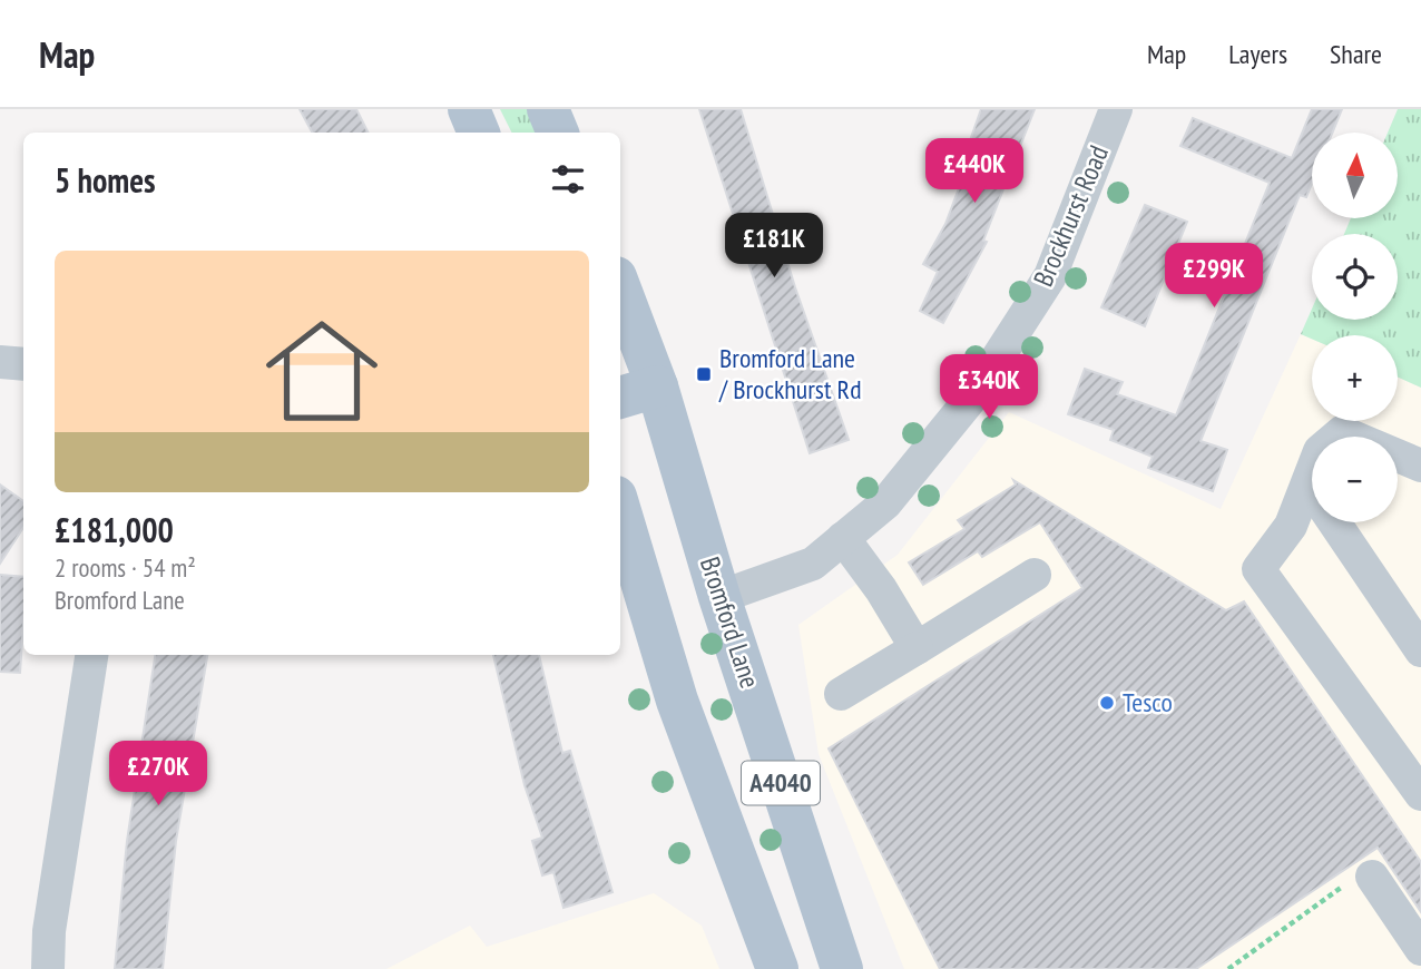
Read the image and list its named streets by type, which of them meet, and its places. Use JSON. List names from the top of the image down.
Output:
{
  "streets": {
    "main road": ["Bromford Lane", "A4040"],
    "street": ["Brockhurst Road"]
  },
  "crossings": [
    ["Brockhurst Road", "Bromford Lane"]
  ],
  "places": {
    "transit": ["Bromford Lane / Brockhurst Rd"],
    "other": ["Tesco"]
  },
  "north": "top",
  "page": {
    "header": "Map",
    "nav": ["Map", "Layers", "Share"],
    "map_buttons": ["+", "−"],
    "heading": "5 homes",
    "price": [
      "£440K",
      "£181K",
      "£299K",
      "£340K",
      "£270K"
    ],
    "list": [
      {
        "name": "£181,000",
        "note": "2 rooms · 54 m² · Bromford Lane"
      }
    ]
  }
}
